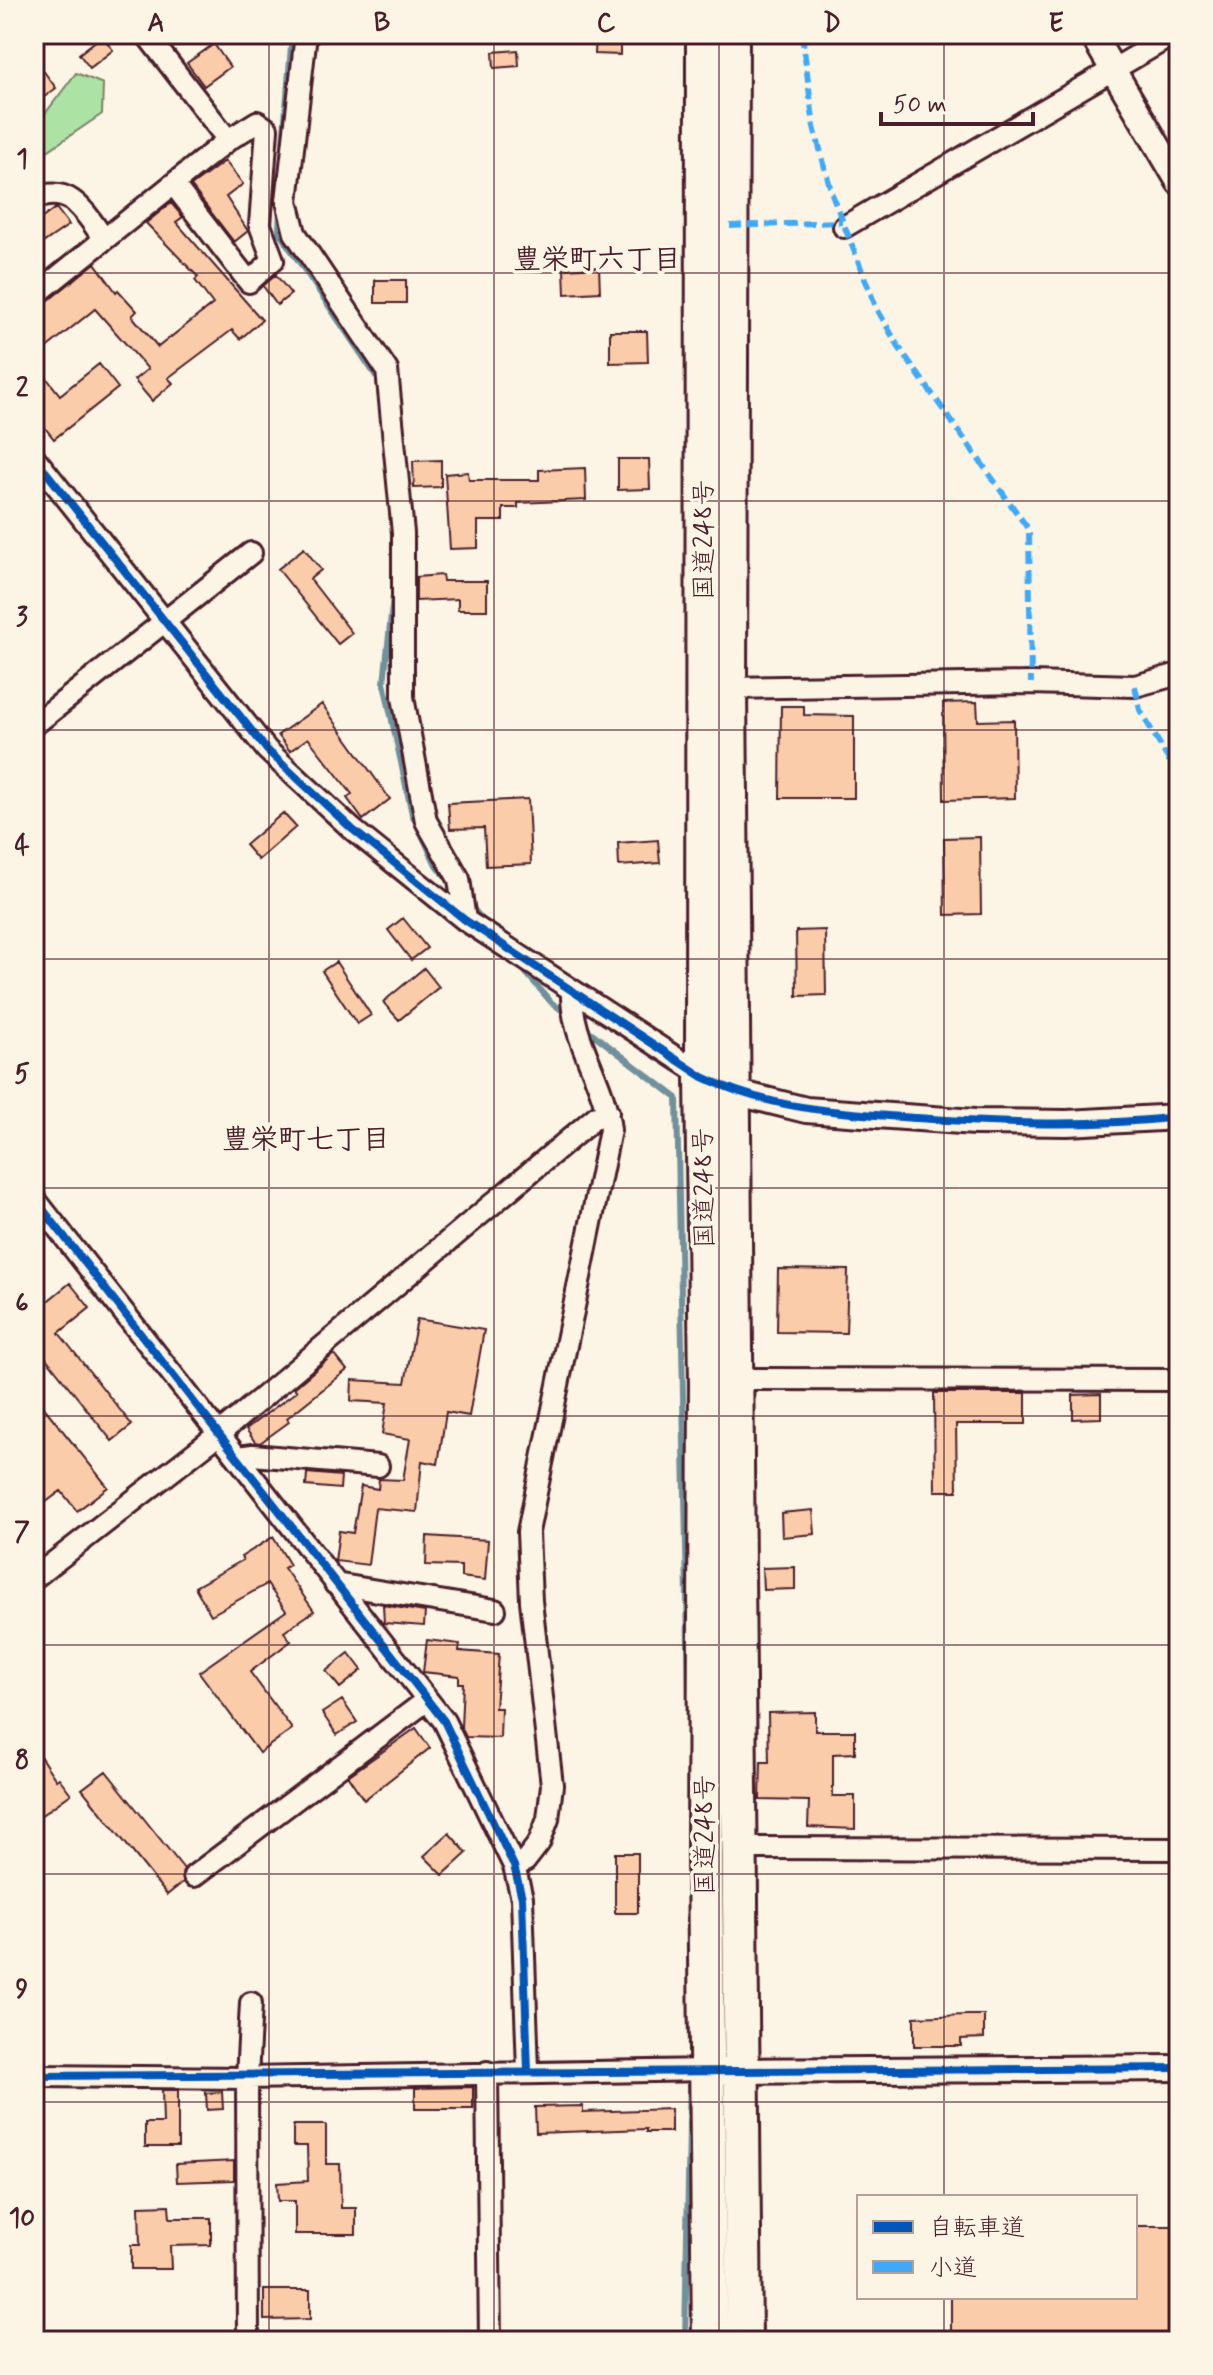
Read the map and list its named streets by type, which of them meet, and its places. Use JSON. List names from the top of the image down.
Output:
{
  "streets": {
    "highway": ["国道248号"]
  },
  "districts": ["豊栄町六丁目", "豊栄町七丁目"],
  "legend": ["自転車道", "小道"],
  "scale_bar": "50 m",
  "grid": {
    "columns": [
      "A",
      "B",
      "C",
      "D",
      "E"
    ],
    "rows": [
      "1",
      "2",
      "3",
      "4",
      "5",
      "6",
      "7",
      "8",
      "9",
      "10"
    ]
  }
}
